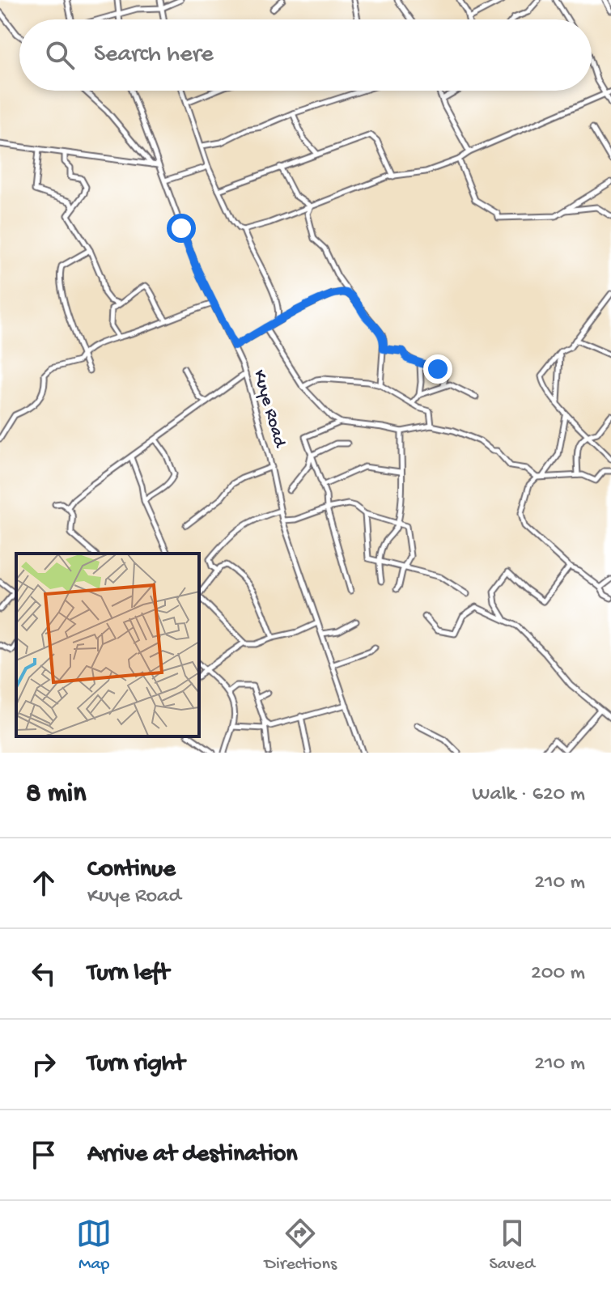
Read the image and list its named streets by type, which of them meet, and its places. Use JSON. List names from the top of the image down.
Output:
{
  "streets": {
    "street": ["Kuye Road"]
  },
  "page": {
    "search": "Search here",
    "heading": ["8 min", "Walk · 620 m"],
    "list": [
      ["Continue", "Kuye Road", "210 m"],
      ["Turn left", "200 m"],
      ["Turn right", "210 m"],
      "Arrive at destination"
    ],
    "nav": ["Map", "Directions", "Saved"]
  }
}
